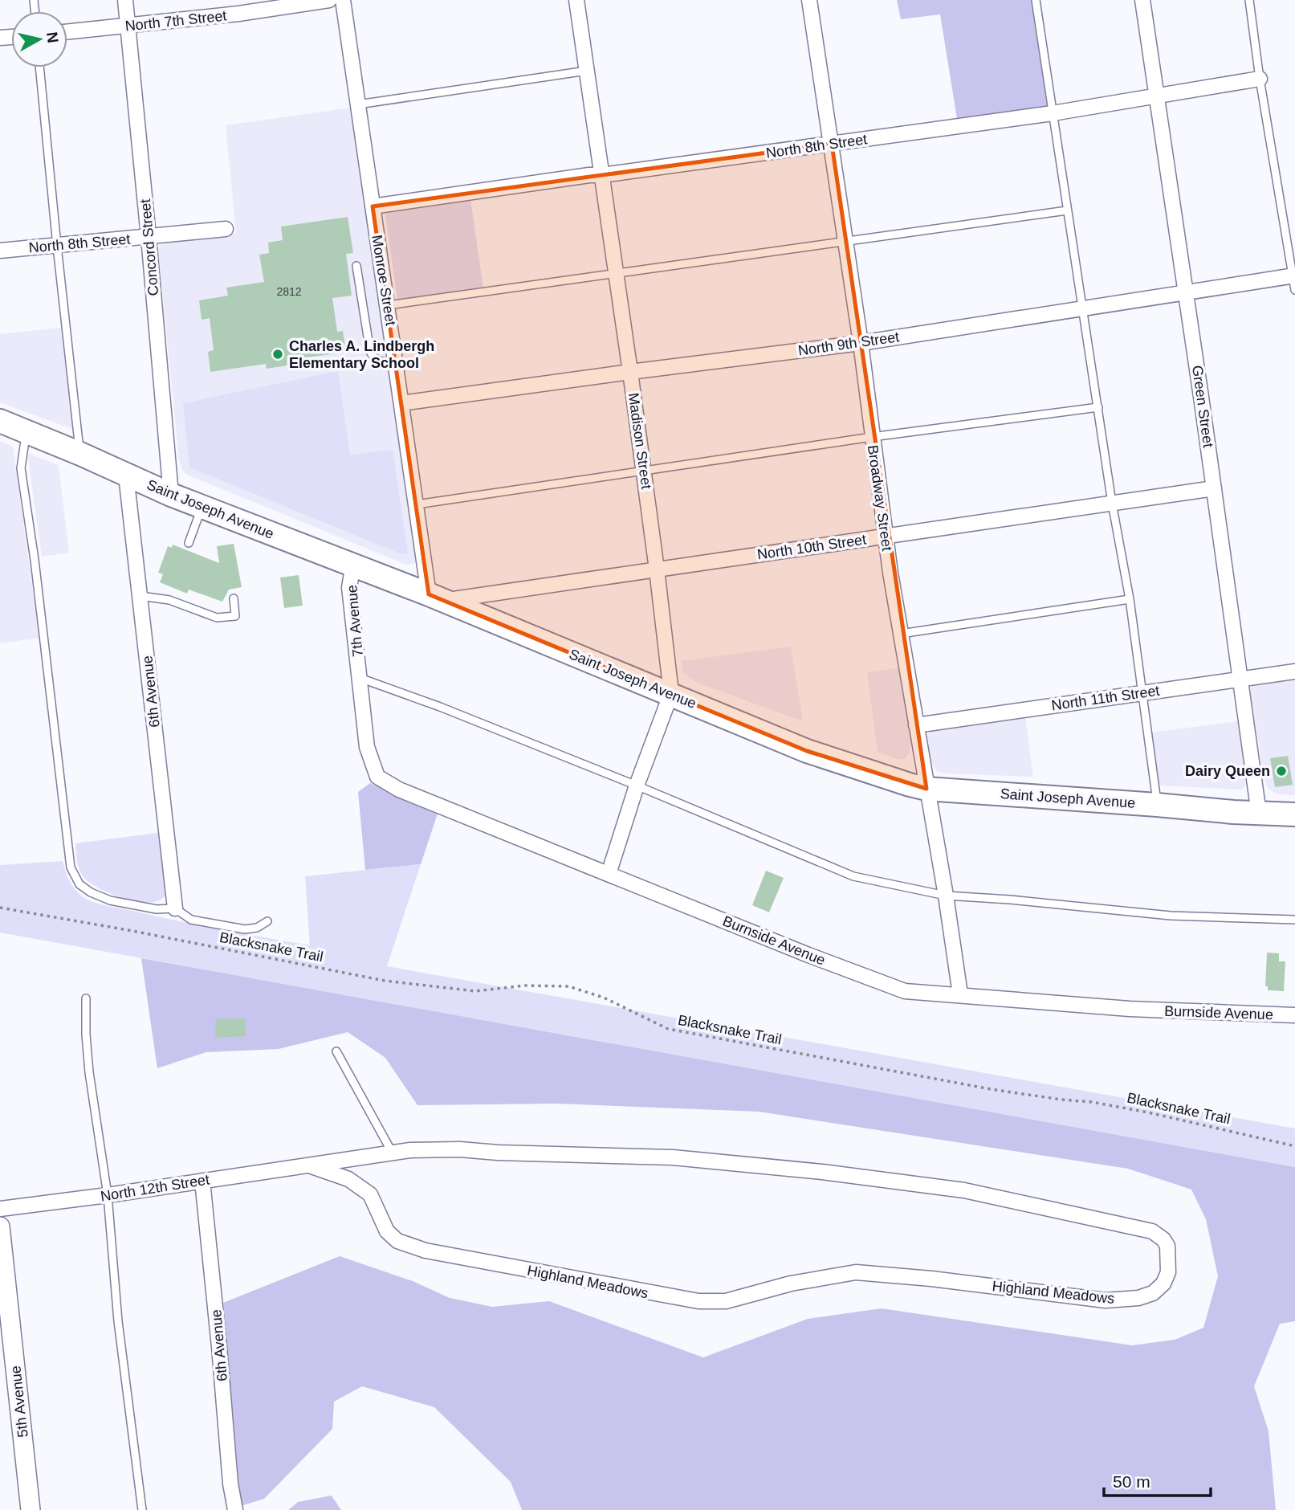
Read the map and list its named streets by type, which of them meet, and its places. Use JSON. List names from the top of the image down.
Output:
{
  "streets": {
    "main road": ["Saint Joseph Avenue"],
    "street": [
      "North 7th Street",
      "North 8th Street",
      "Concord Street",
      "Monroe Street",
      "North 9th Street",
      "Green Street",
      "Madison Street",
      "Broadway Street",
      "North 10th Street",
      "7th Avenue",
      "6th Avenue",
      "North 11th Street",
      "Burnside Avenue",
      "North 12th Street",
      "Highland Meadows",
      "5th Avenue"
    ],
    "path": ["Blacksnake Trail"]
  },
  "crossings": [
    ["North 7th Street", "Concord Street"],
    ["North 8th Street", "Concord Street"],
    ["North 8th Street", "Monroe Street"],
    ["North 8th Street", "Green Street"],
    ["North 8th Street", "Madison Street"],
    ["North 8th Street", "Broadway Street"],
    ["Concord Street", "Saint Joseph Avenue"],
    ["Monroe Street", "North 9th Street"],
    ["Monroe Street", "Saint Joseph Avenue"],
    ["Monroe Street", "North 10th Street"],
    ["North 9th Street", "Green Street"],
    ["North 9th Street", "Madison Street"],
    ["North 9th Street", "Broadway Street"],
    ["Green Street", "Saint Joseph Avenue"],
    ["Green Street", "North 10th Street"],
    ["Green Street", "North 11th Street"],
    ["Madison Street", "Saint Joseph Avenue"],
    ["Madison Street", "North 10th Street"],
    ["Madison Street", "Burnside Avenue"],
    ["Broadway Street", "Saint Joseph Avenue"],
    ["Broadway Street", "North 10th Street"],
    ["Broadway Street", "North 11th Street"],
    ["Broadway Street", "Burnside Avenue"],
    ["Saint Joseph Avenue", "North 10th Street"],
    ["Saint Joseph Avenue", "7th Avenue"],
    ["Saint Joseph Avenue", "6th Avenue"],
    ["7th Avenue", "Burnside Avenue"],
    ["6th Avenue", "North 12th Street"],
    ["North 12th Street", "Highland Meadows"]
  ],
  "places": ["Charles A. Lindbergh Elementary School", "Dairy Queen"],
  "house_numbers": ["2812"],
  "scale_bar": "50 m",
  "north": "right"
}
